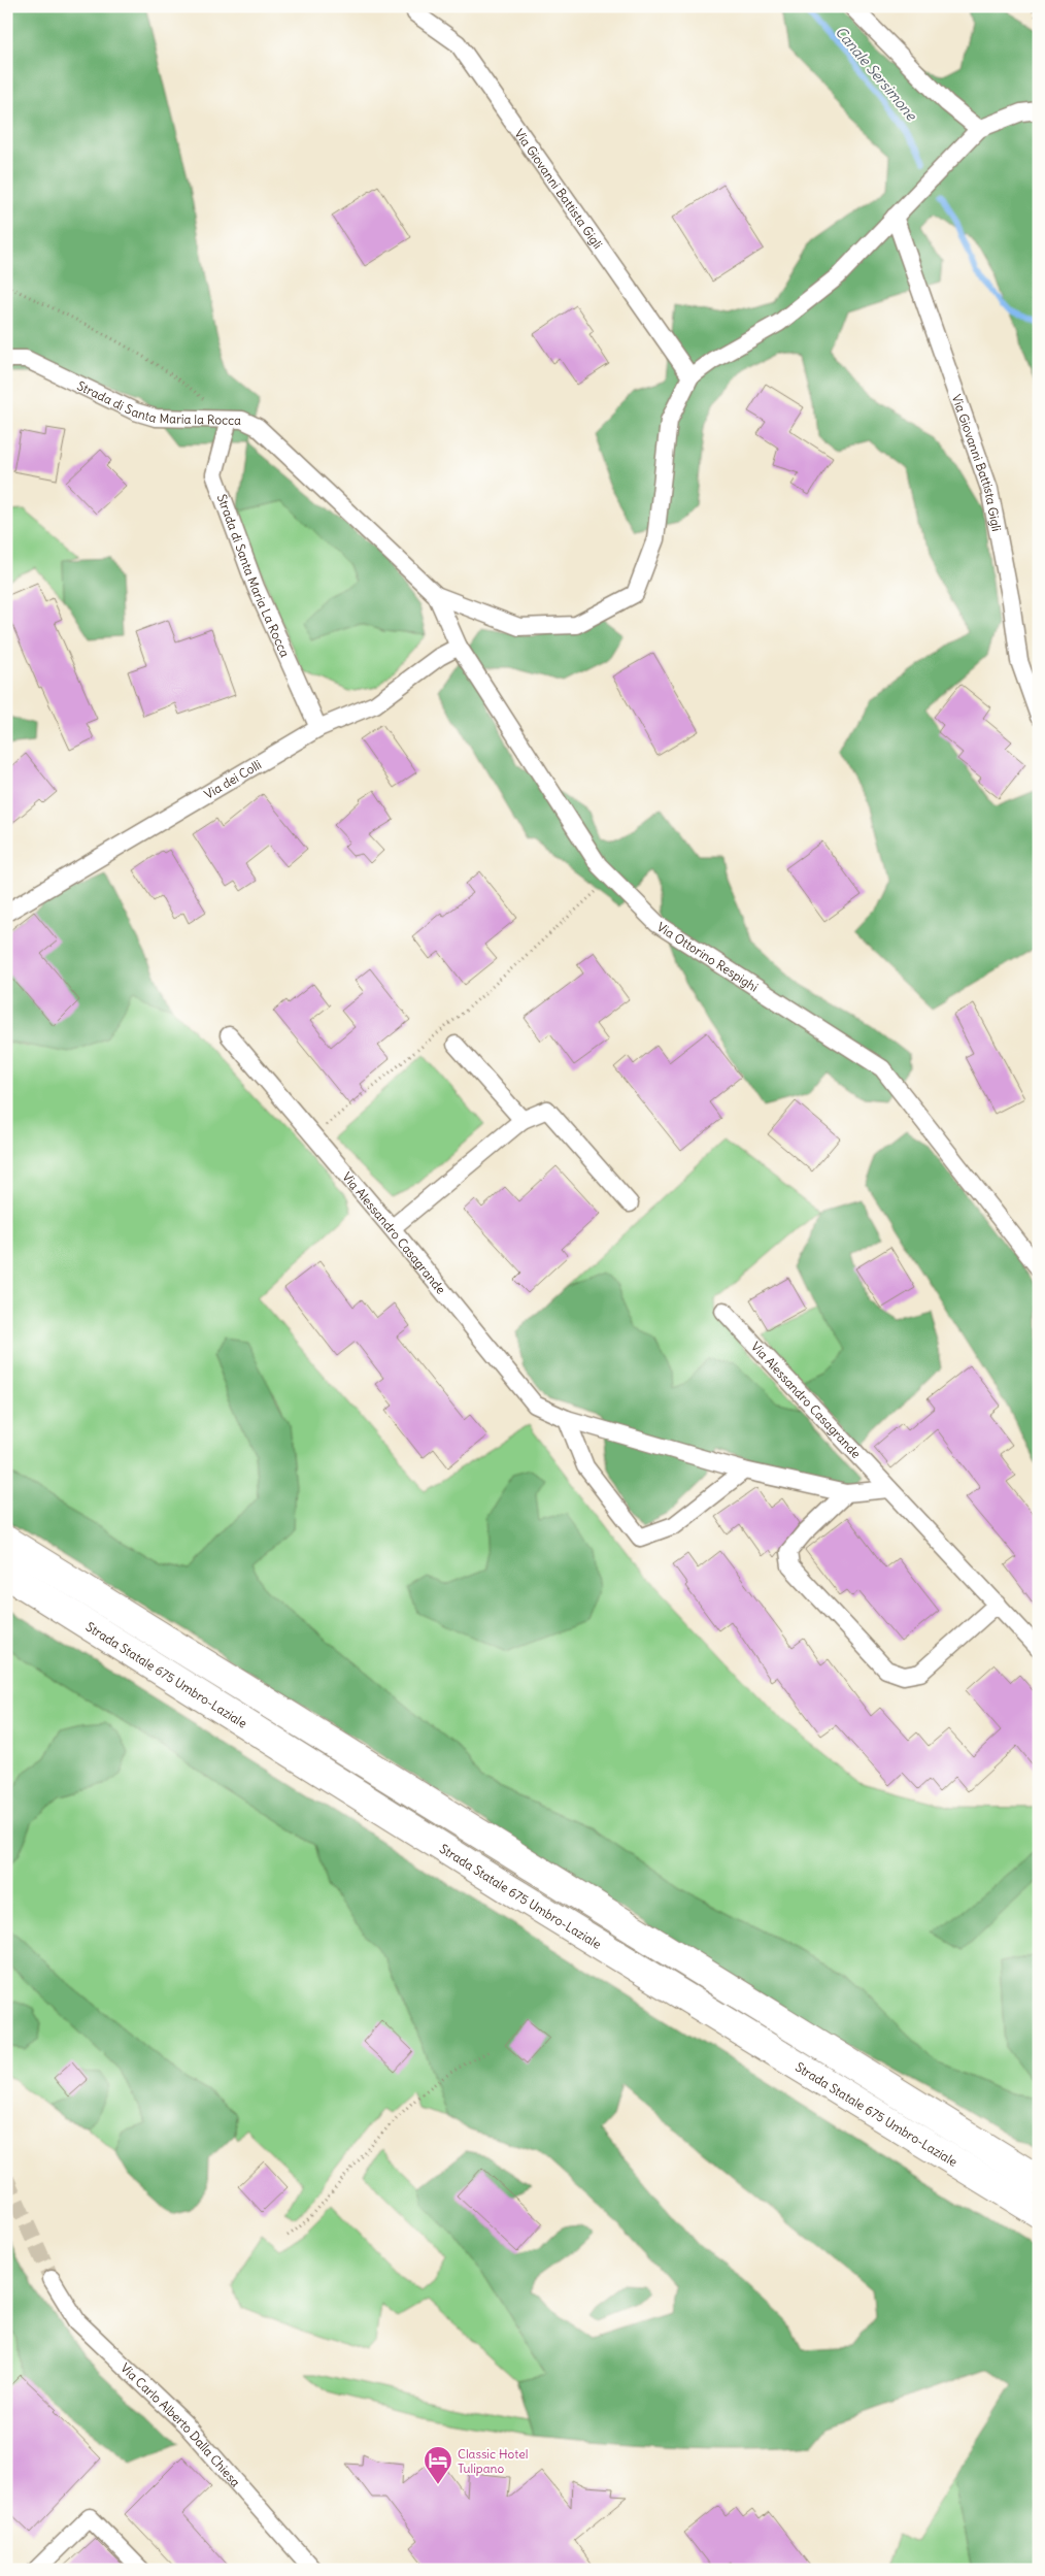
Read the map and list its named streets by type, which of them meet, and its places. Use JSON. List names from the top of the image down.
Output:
{
  "streets": {
    "highway": ["Strada Statale 675 Umbro-Laziale"],
    "street": [
      "Via Giovanni Battista Gigli",
      "Strada di Santa Maria la Rocca",
      "Strada di Santa Maria La Rocca",
      "Via dei Colli",
      "Via Ottorino Respighi",
      "Via Alessandro Casagrande",
      "Via Carlo Alberto Dalla Chiesa"
    ]
  },
  "crossings": [
    ["Strada di Santa Maria la Rocca", "Strada di Santa Maria La Rocca"],
    ["Strada di Santa Maria la Rocca", "Via Ottorino Respighi"],
    ["Strada di Santa Maria La Rocca", "Via dei Colli"],
    ["Via dei Colli", "Via Ottorino Respighi"]
  ],
  "water": ["Canale Sersimone"],
  "places": {
    "hotel": ["Classic Hotel Tulipano"]
  }
}
